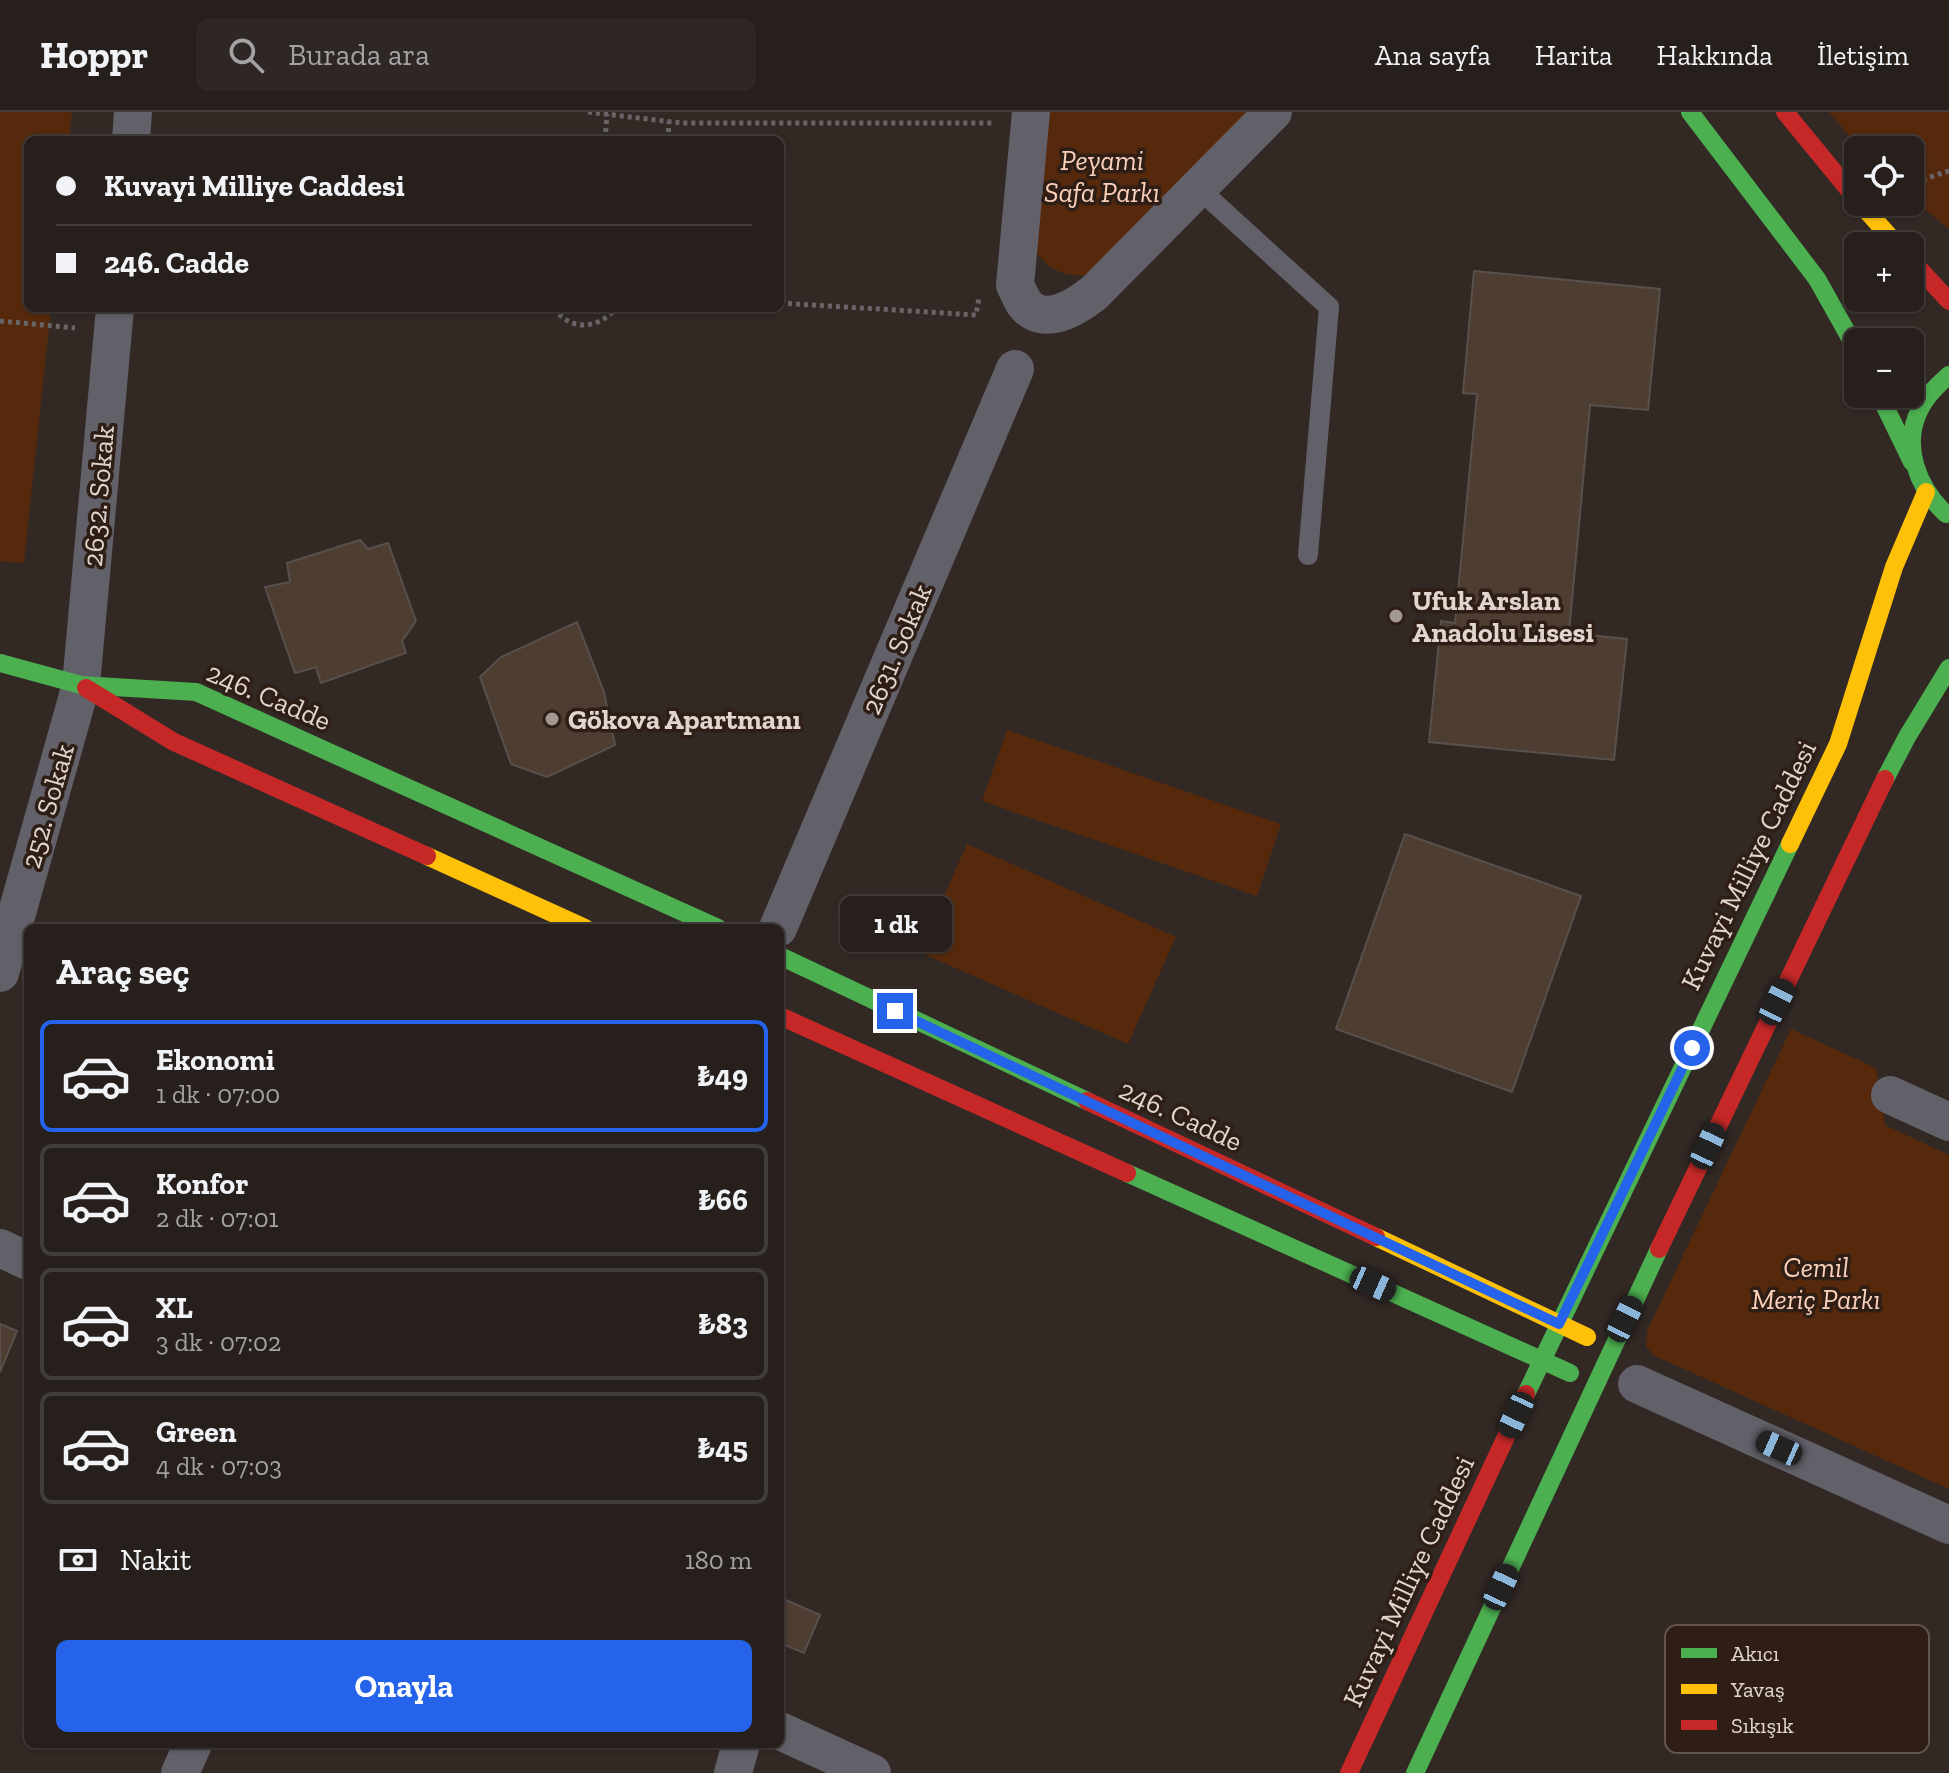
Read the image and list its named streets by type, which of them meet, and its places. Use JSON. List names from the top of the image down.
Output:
{
  "streets": {
    "main road": ["246. Cadde", "Kuvayi Milliye Caddesi"],
    "street": ["2632. Sokak", "2631. Sokak", "252. Sokak"]
  },
  "crossings": [
    ["2632. Sokak", "246. Cadde"],
    ["2632. Sokak", "252. Sokak"],
    ["246. Cadde", "252. Sokak"],
    ["246. Cadde", "Kuvayi Milliye Caddesi"]
  ],
  "parks": ["Peyami Safa Parkı", "Cemil Meriç Parkı"],
  "places": ["Ufuk Arslan Anadolu Lisesi", "Gökova Apartmanı"],
  "legend": ["Akıcı", "Yavaş", "Sıkışık"],
  "page": {
    "header": "Hoppr",
    "search": "Burada ara",
    "nav": [
      "Ana sayfa",
      "Harita",
      "Hakkında",
      "İletişim"
    ],
    "map_buttons": ["+", "−"],
    "banner": ["Kuvayi Milliye Caddesi", "246. Cadde"],
    "bubble": "1 dk",
    "heading": "Araç seç",
    "list": [
      {
        "name": "Ekonomi",
        "note": "1 dk · 07:00",
        "value": "₺49"
      },
      {
        "name": "Konfor",
        "note": "2 dk · 07:01",
        "value": "₺66"
      },
      {
        "name": "XL",
        "note": "3 dk · 07:02",
        "value": "₺83"
      },
      {
        "name": "Green",
        "note": "4 dk · 07:03",
        "value": "₺45"
      }
    ],
    "pay": ["Nakit", "180 m"],
    "buttons": "Onayla"
  }
}
